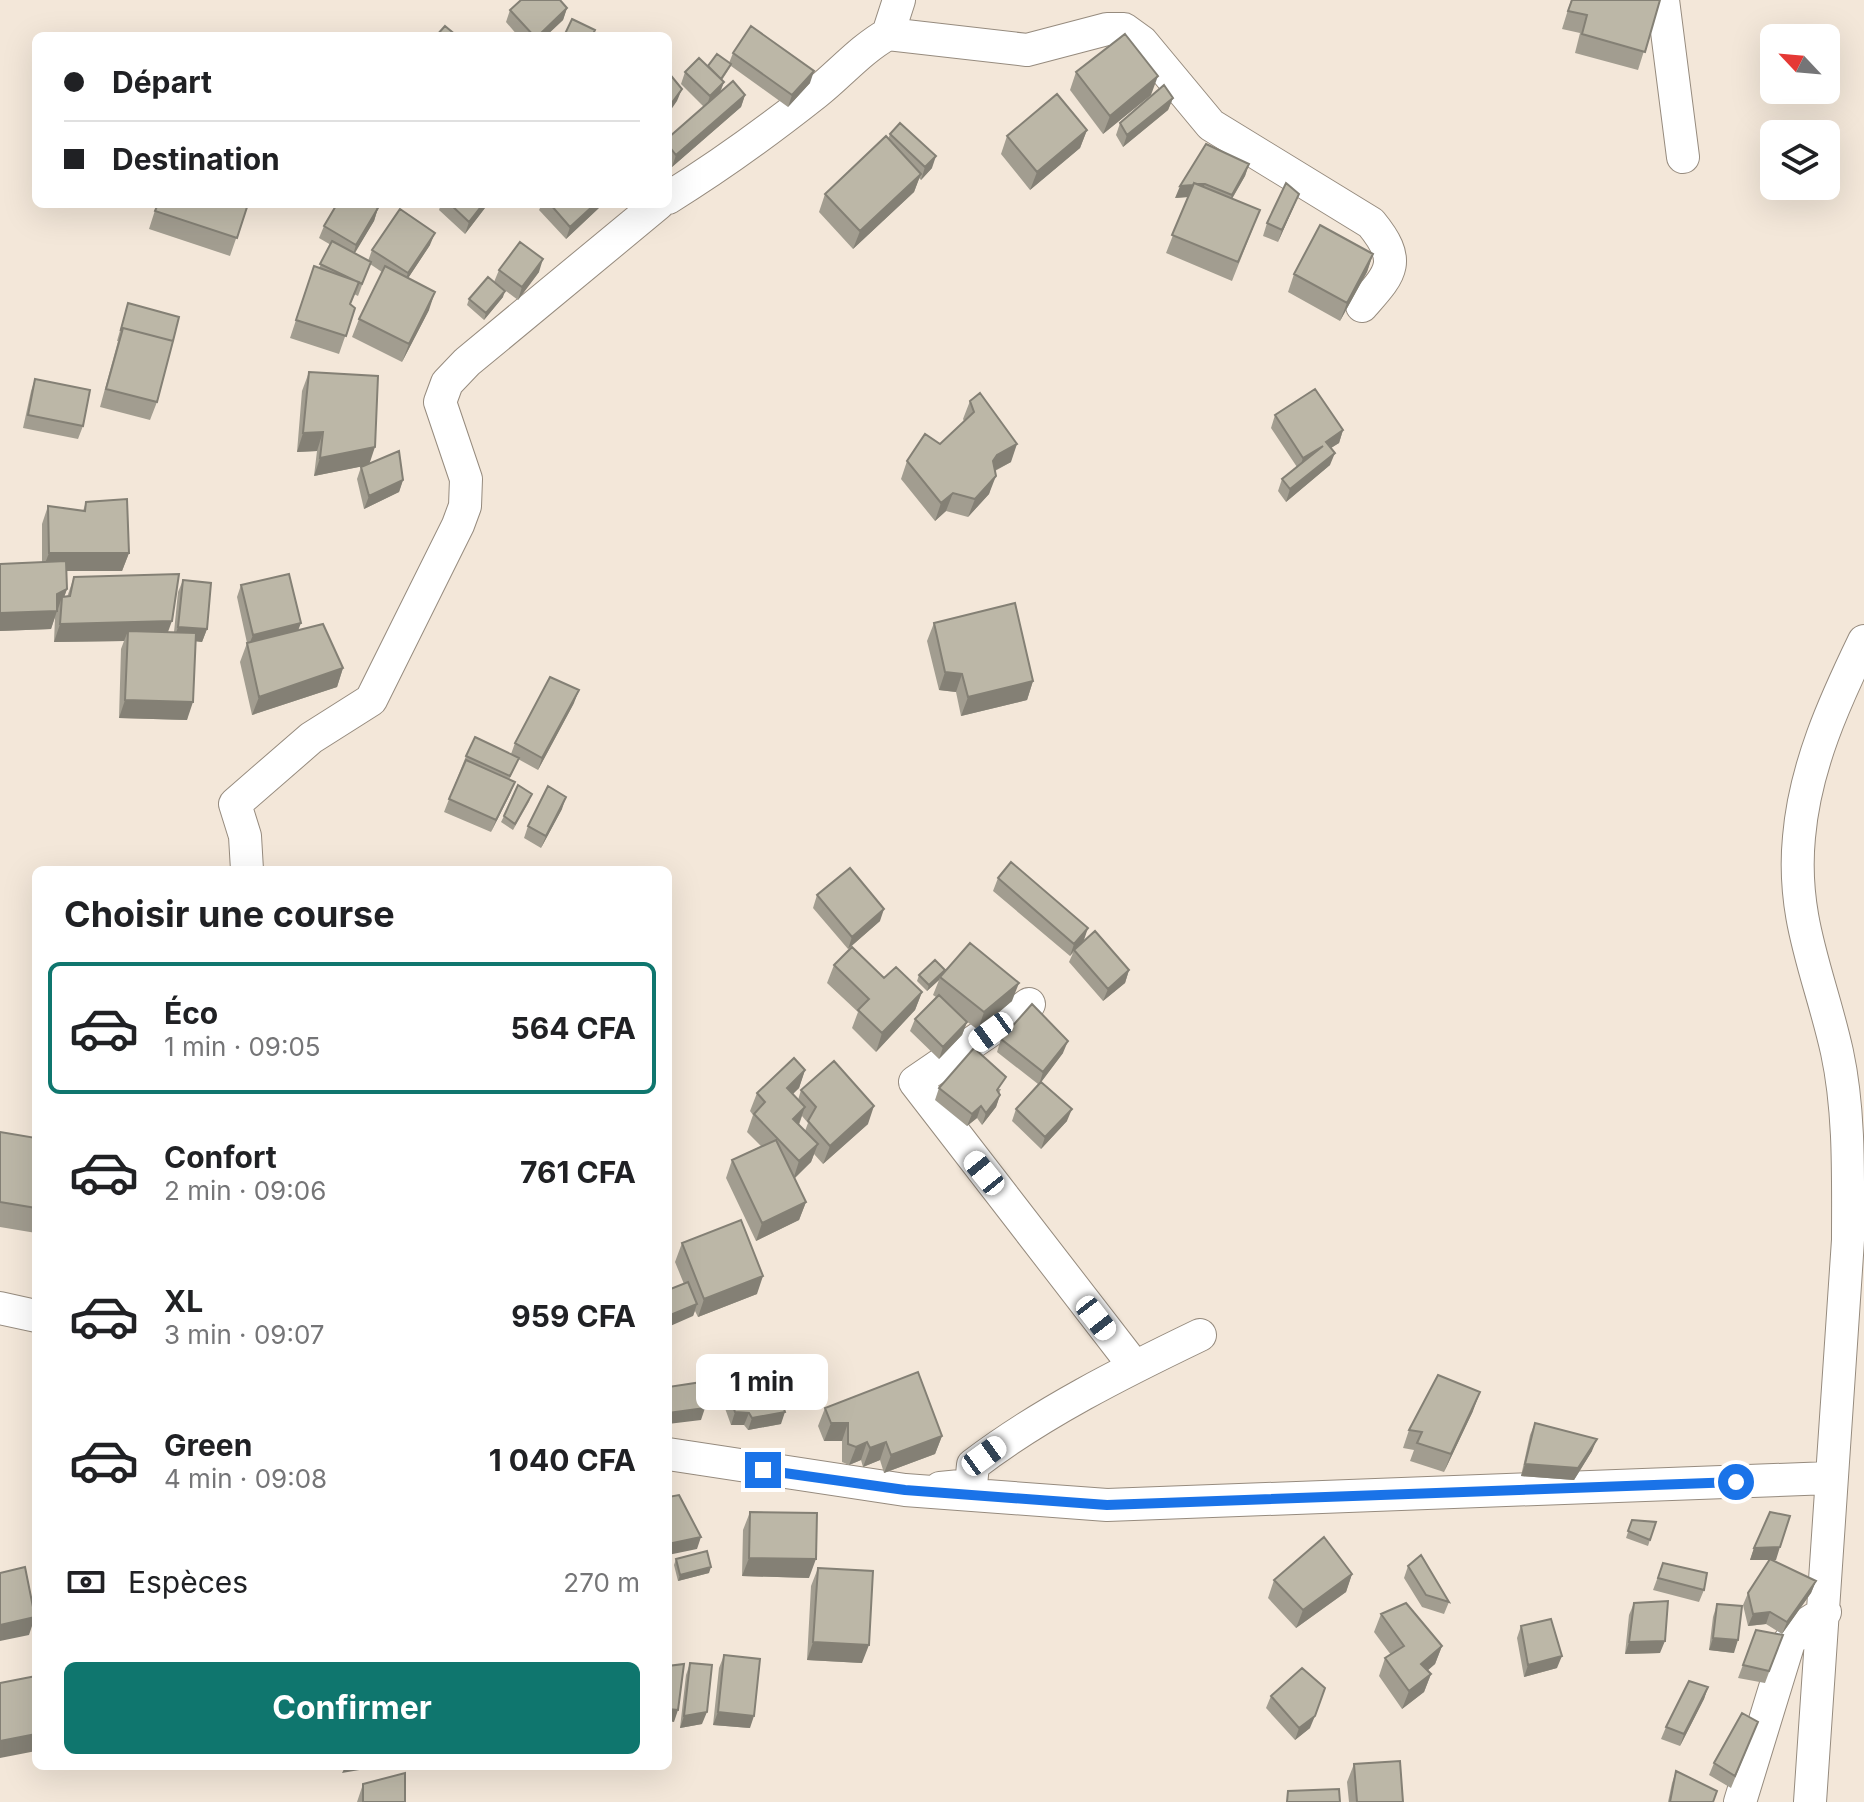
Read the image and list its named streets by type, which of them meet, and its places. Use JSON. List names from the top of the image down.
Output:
{
  "north": "top left",
  "page": {
    "banner": ["Départ", "Destination"],
    "heading": "Choisir une course",
    "list": [
      {
        "name": "Éco",
        "note": "1 min · 09:05",
        "value": "564 CFA"
      },
      {
        "name": "Confort",
        "note": "2 min · 09:06",
        "value": "761 CFA"
      },
      {
        "name": "XL",
        "note": "3 min · 09:07",
        "value": "959 CFA"
      },
      {
        "name": "Green",
        "note": "4 min · 09:08",
        "value": "1 040 CFA"
      }
    ],
    "bubble": "1 min",
    "pay": ["Espèces", "270 m"],
    "buttons": "Confirmer"
  }
}
